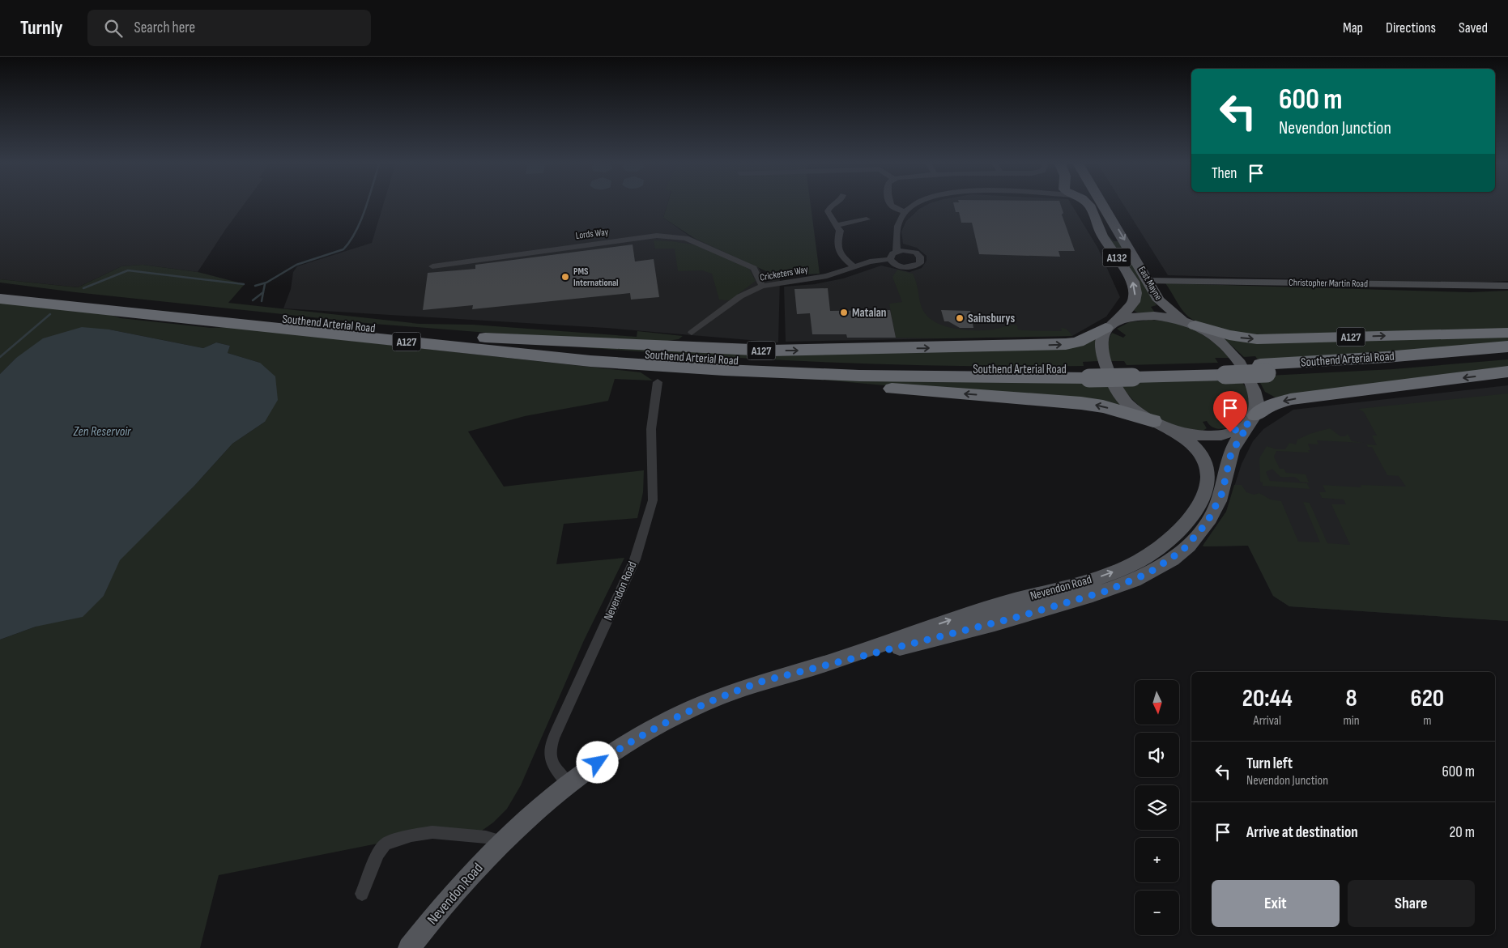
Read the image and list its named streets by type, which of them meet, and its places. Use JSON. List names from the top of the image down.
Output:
{
  "streets": {
    "highway": ["Southend Arterial Road", "A127"],
    "main road": ["A132", "East Mayne", "Nevendon Road"],
    "street": ["Lords Way", "Cricketers Way", "Christopher Martin Road"]
  },
  "crossings": [
    ["Lords Way", "Cricketers Way"],
    ["A132", "East Mayne"],
    ["A132", "A127"],
    ["A132", "Nevendon Road"],
    ["East Mayne", "Christopher Martin Road"],
    ["East Mayne", "A127"],
    ["East Mayne", "Nevendon Road"],
    ["Southend Arterial Road", "A127"],
    ["A127", "Nevendon Road"]
  ],
  "water": ["Zen Reservoir"],
  "places": ["PMS International", "Matalan", "Sainsburys"],
  "north": "bottom",
  "page": {
    "header": "Turnly",
    "search": "Search here",
    "nav": ["Map", "Directions", "Saved"],
    "turn": ["600 m", "Nevendon Junction"],
    "then": "Then",
    "eta": [
      "20:44",
      "Arrival",
      "8",
      "min",
      "620",
      "m"
    ],
    "map_buttons": ["+", "−"],
    "list": [
      {
        "name": "Turn left",
        "note": "Nevendon Junction",
        "value": "600 m"
      },
      {
        "name": "Arrive at destination",
        "value": "20 m"
      }
    ],
    "buttons": ["Exit", "Share"]
  }
}
